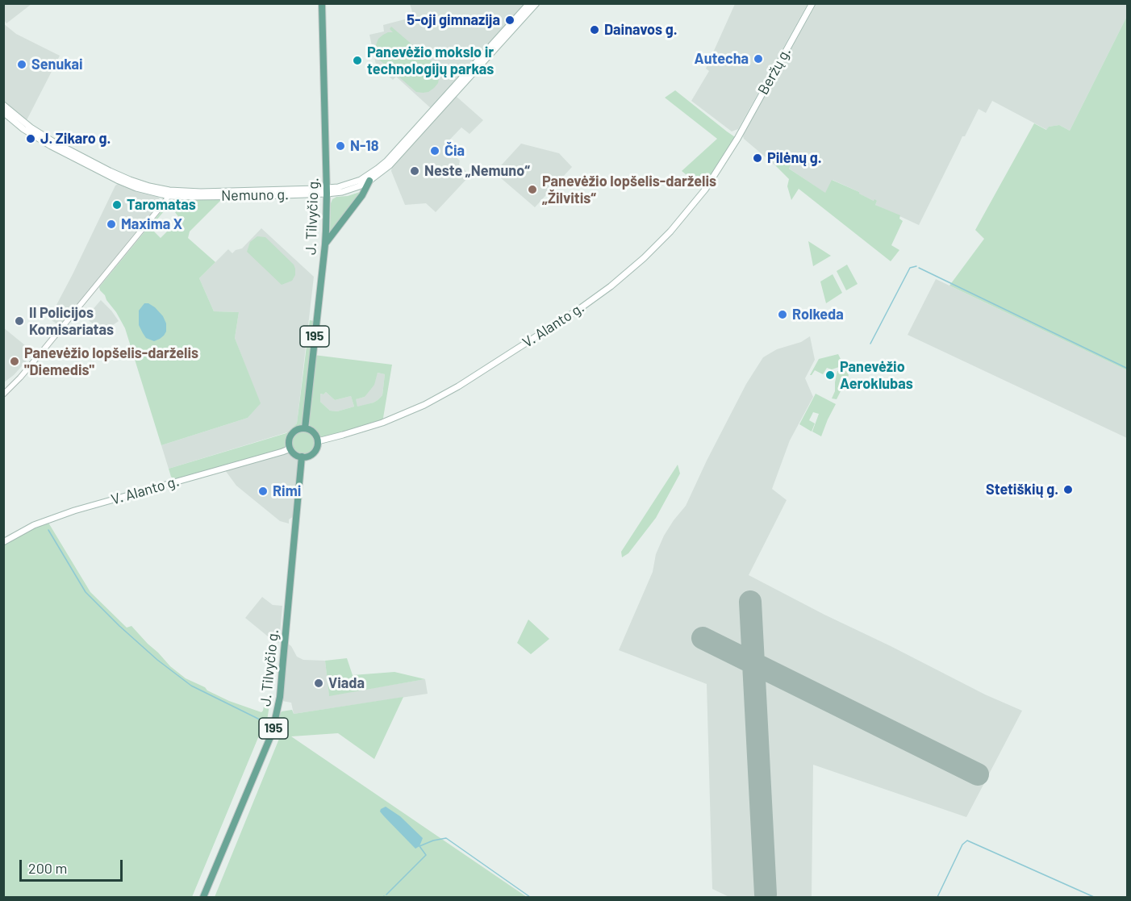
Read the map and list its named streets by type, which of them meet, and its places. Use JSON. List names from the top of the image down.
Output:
{
  "streets": {
    "main road": [
      "Beržų g.",
      "Nemuno g.",
      "J. Tilvyčio g.",
      "V. Alanto g.",
      "195"
    ]
  },
  "crossings": [
    ["Beržų g.", "V. Alanto g."],
    ["Nemuno g.", "J. Tilvyčio g."],
    ["J. Tilvyčio g.", "V. Alanto g."]
  ],
  "places": [
    "5-oji gimnazija",
    "Dainavos g.",
    "Autecha",
    "Panevėžio mokslo ir technologijų parkas",
    "Senukai",
    "J. Zikaro g.",
    "N-18",
    "Čia",
    "Pilėnų g.",
    "Neste „Nemuno“",
    "Panevėžio lopšelis-darželis „Žilvitis“",
    "Taromatas",
    "Maxima X",
    "Rolkeda",
    "II Policijos Komisariatas",
    "Panevėžio lopšelis-darželis \"Diemedis\"",
    "Panevėžio Aeroklubas",
    "Stetiškių g.",
    "Rimi",
    "Viada"
  ],
  "scale_bar": "200 m"
}
